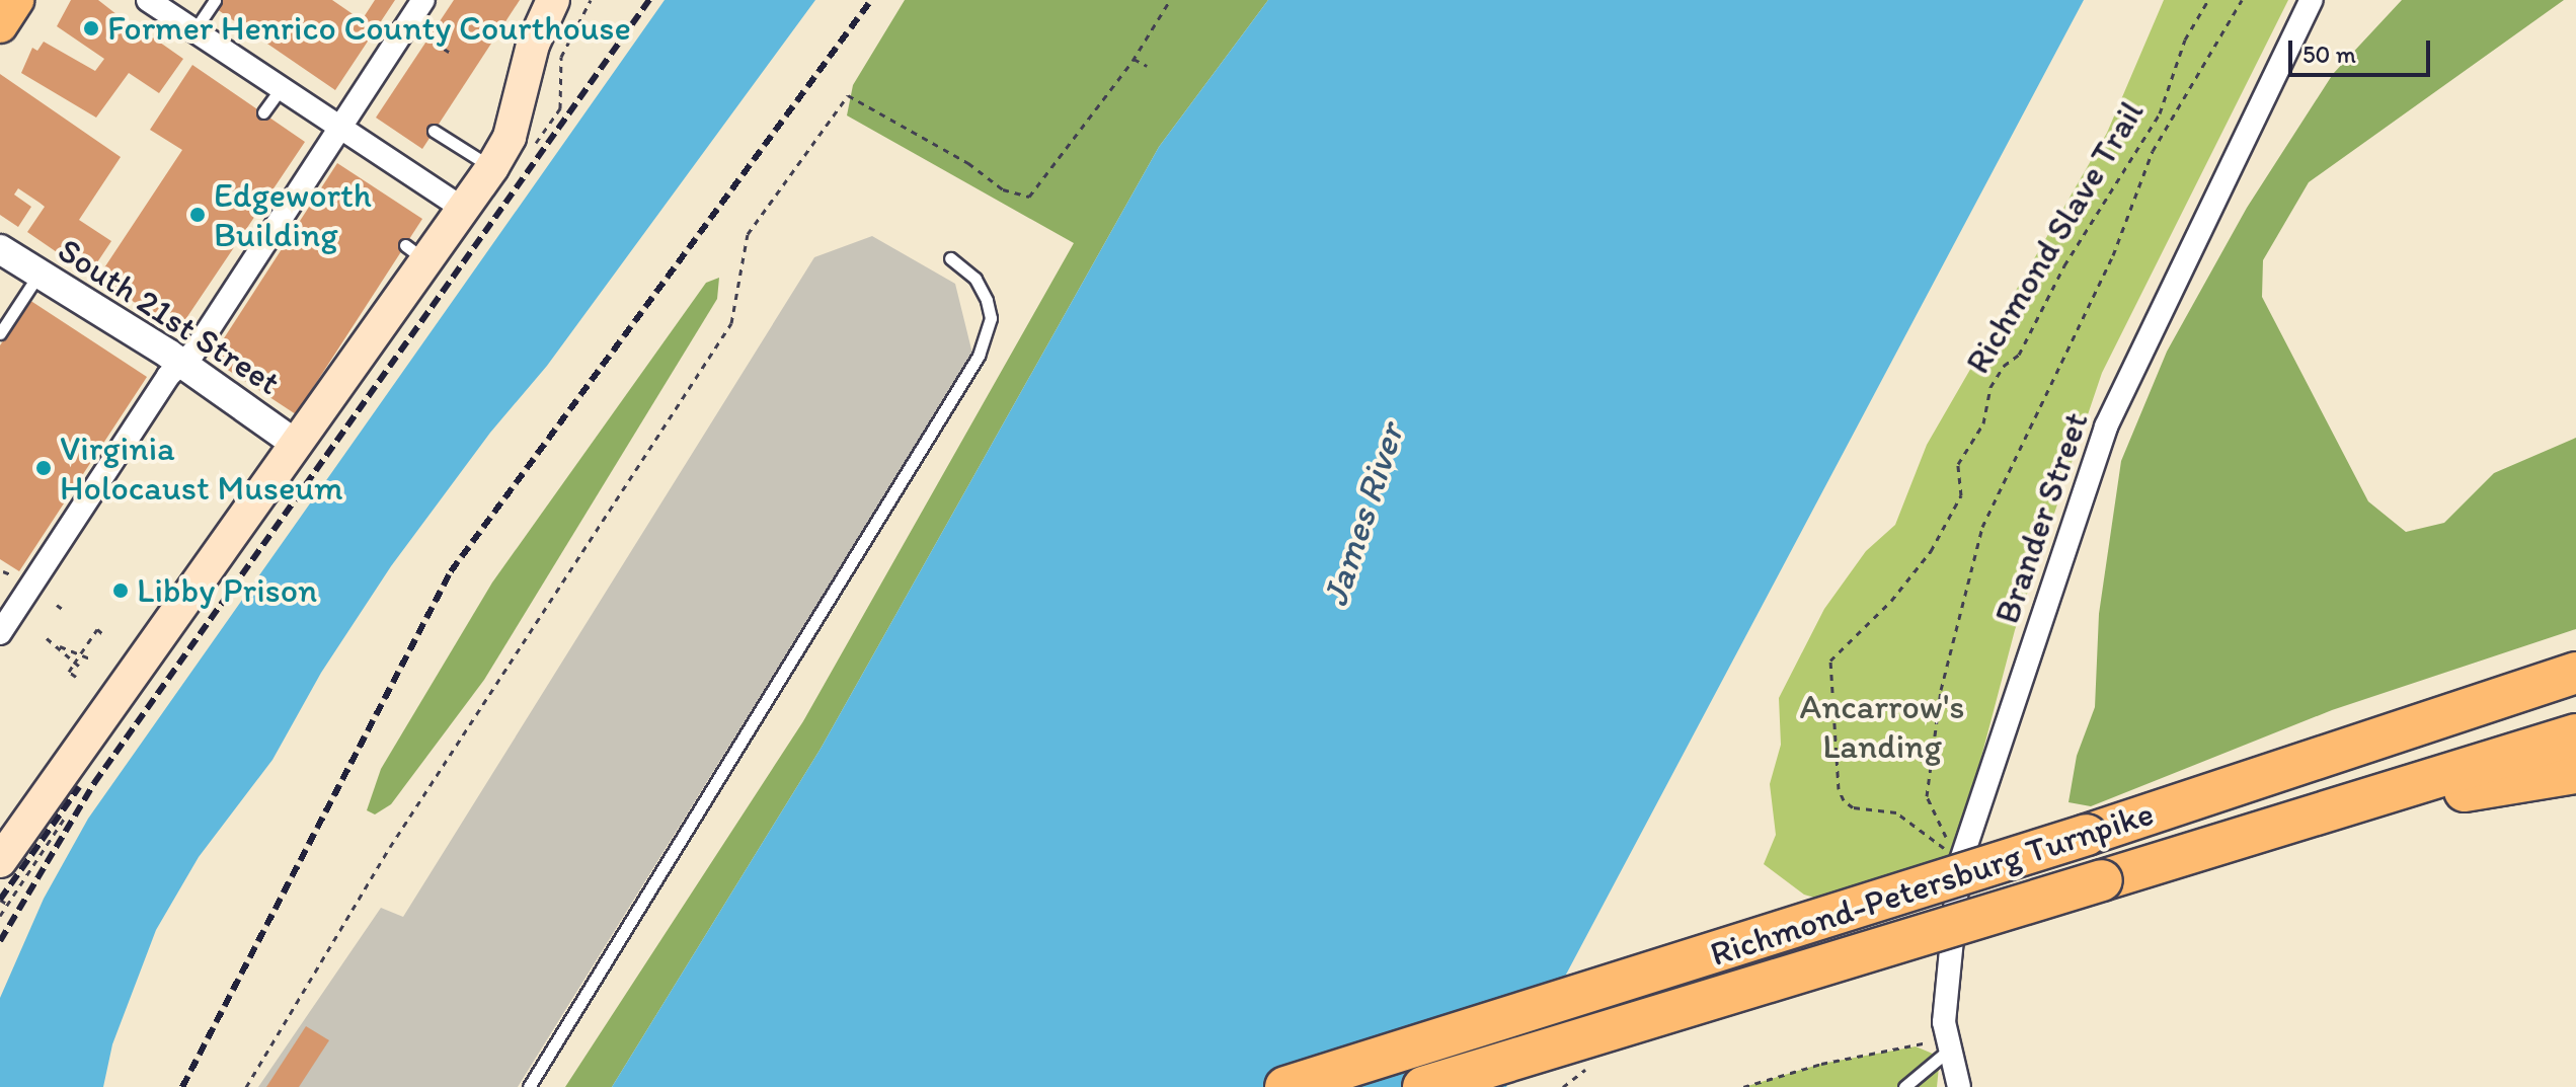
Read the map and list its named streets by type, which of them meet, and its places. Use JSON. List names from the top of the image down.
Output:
{
  "streets": {
    "highway": ["Richmond-Petersburg Turnpike"],
    "street": ["South 21st Street", "Brander Street"],
    "path": ["Richmond Slave Trail"]
  },
  "crossings": [
    ["Richmond Slave Trail", "Brander Street"]
  ],
  "water": ["James River"],
  "parks": ["Ancarrow's Landing"],
  "places": [
    "Former Henrico County Courthouse",
    "Edgeworth Building",
    "Virginia Holocaust Museum",
    "Libby Prison"
  ],
  "scale_bar": "50 m"
}
